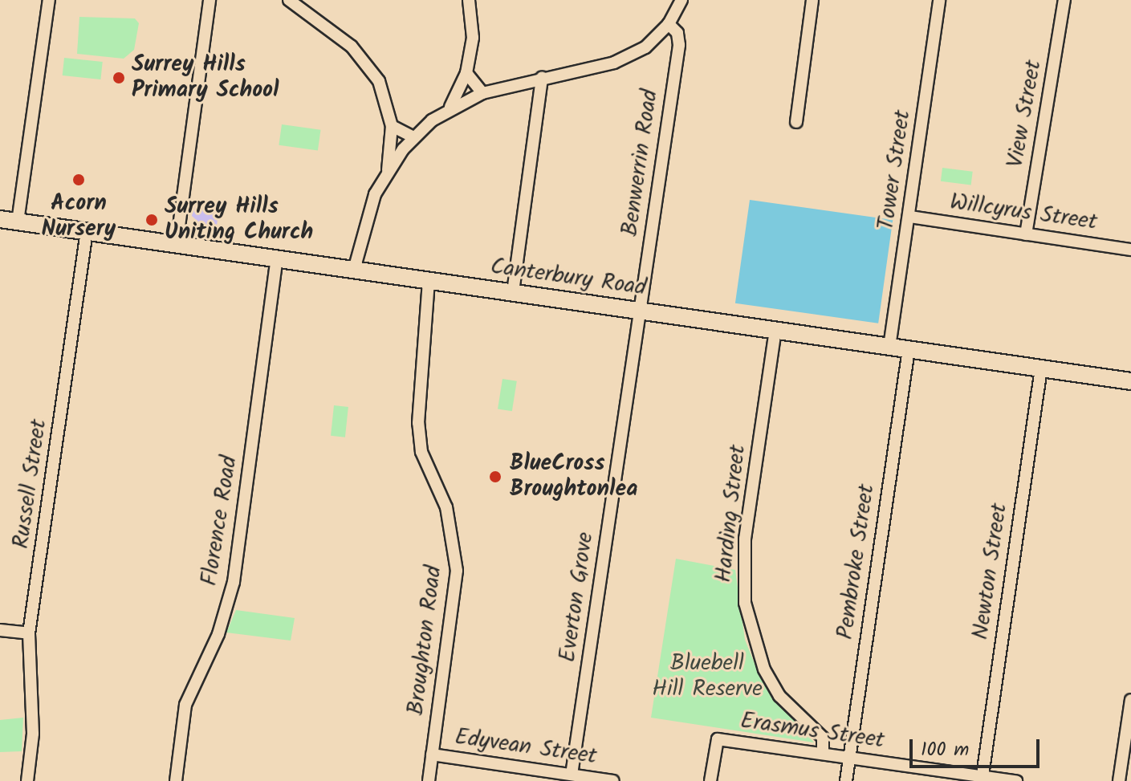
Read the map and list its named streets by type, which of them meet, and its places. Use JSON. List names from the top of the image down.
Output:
{
  "streets": {
    "main road": ["Canterbury Road"],
    "street": [
      "View Street",
      "Benwerrin Road",
      "Tower Street",
      "Willcyrus Street",
      "Russell Street",
      "Harding Street",
      "Florence Road",
      "Pembroke Street",
      "Newton Street",
      "Everton Grove",
      "Broughton Road",
      "Erasmus Street",
      "Edyvean Street"
    ]
  },
  "crossings": [
    ["View Street", "Willcyrus Street"],
    ["Benwerrin Road", "Canterbury Road"],
    ["Benwerrin Road", "Everton Grove"],
    ["Tower Street", "Willcyrus Street"],
    ["Tower Street", "Canterbury Road"],
    ["Canterbury Road", "Russell Street"],
    ["Canterbury Road", "Harding Street"],
    ["Canterbury Road", "Florence Road"],
    ["Canterbury Road", "Pembroke Street"],
    ["Canterbury Road", "Newton Street"],
    ["Canterbury Road", "Everton Grove"],
    ["Canterbury Road", "Broughton Road"],
    ["Harding Street", "Erasmus Street"],
    ["Pembroke Street", "Erasmus Street"],
    ["Newton Street", "Erasmus Street"],
    ["Everton Grove", "Edyvean Street"],
    ["Broughton Road", "Edyvean Street"]
  ],
  "parks": ["Bluebell Hill Reserve"],
  "places": [
    "Surrey Hills Primary School",
    "Acorn Nursery",
    "Surrey Hills Uniting Church",
    "BlueCross Broughtonlea"
  ],
  "scale_bar": "100 m"
}
